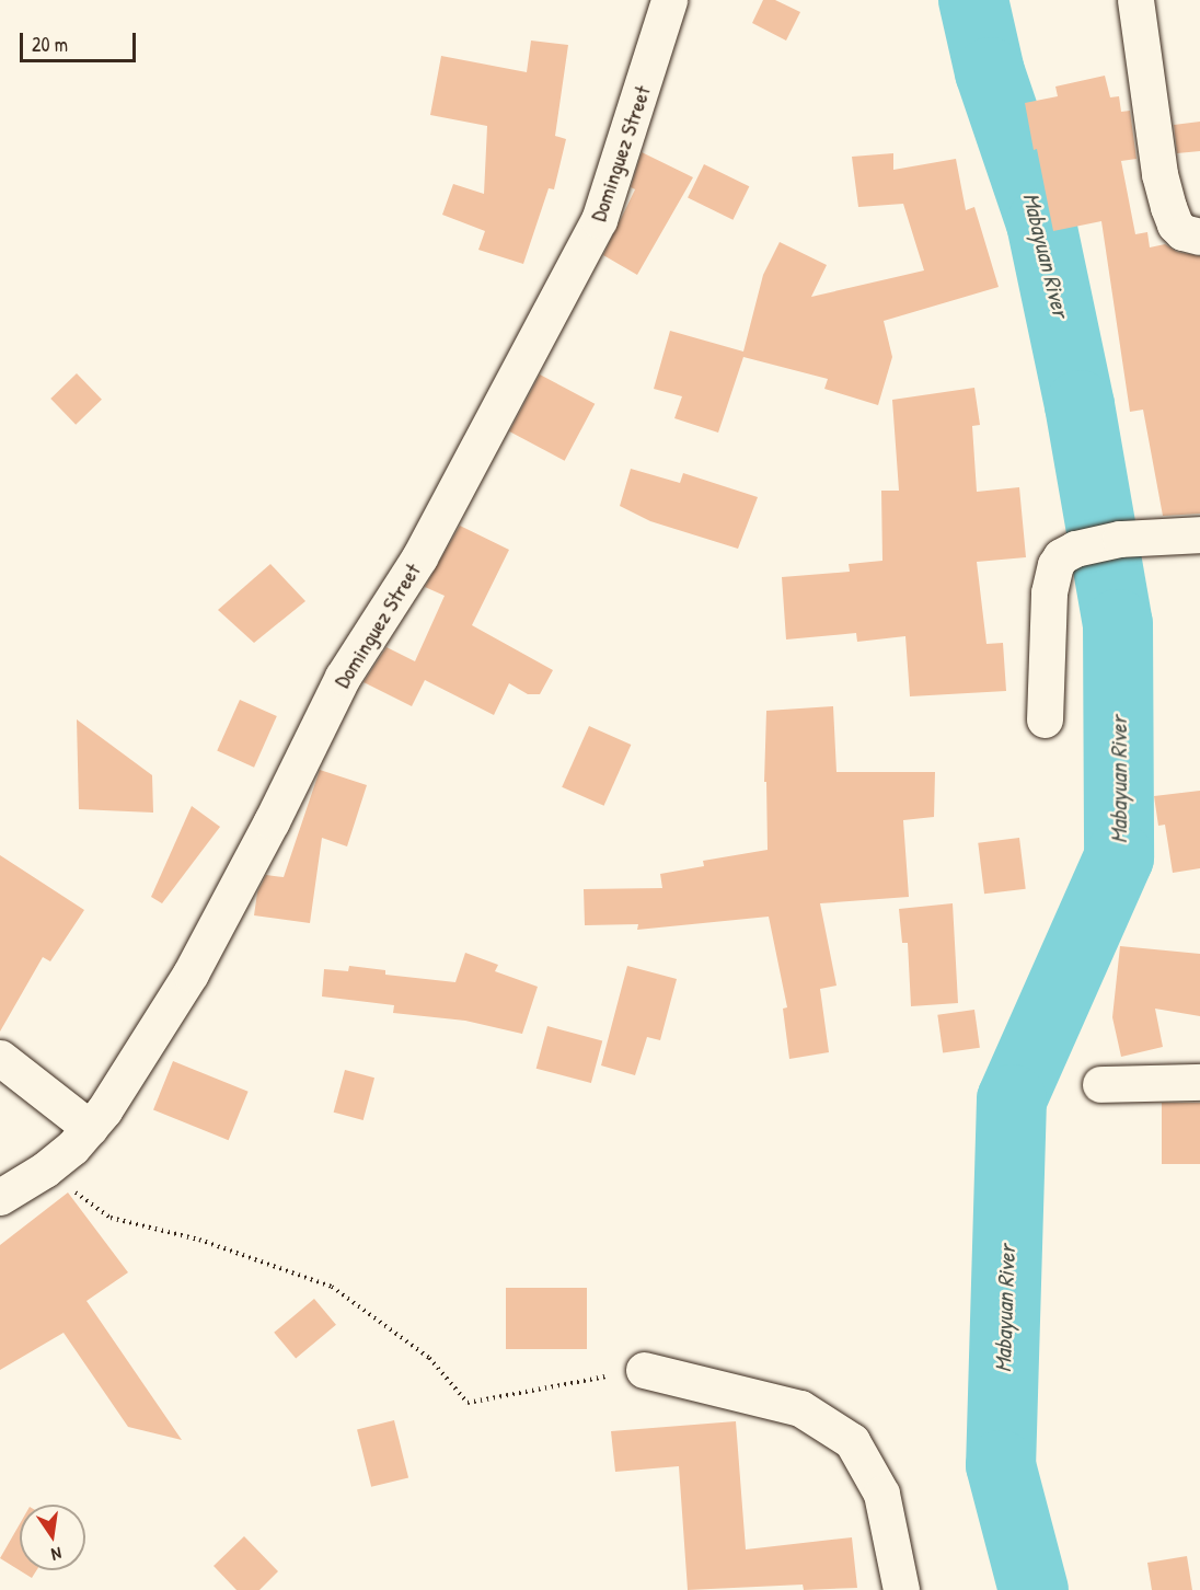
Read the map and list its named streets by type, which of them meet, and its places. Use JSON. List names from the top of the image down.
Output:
{
  "streets": {
    "street": ["Dominguez Street"]
  },
  "water": ["Mabayuan River"],
  "scale_bar": "20 m",
  "north": "bottom"
}
